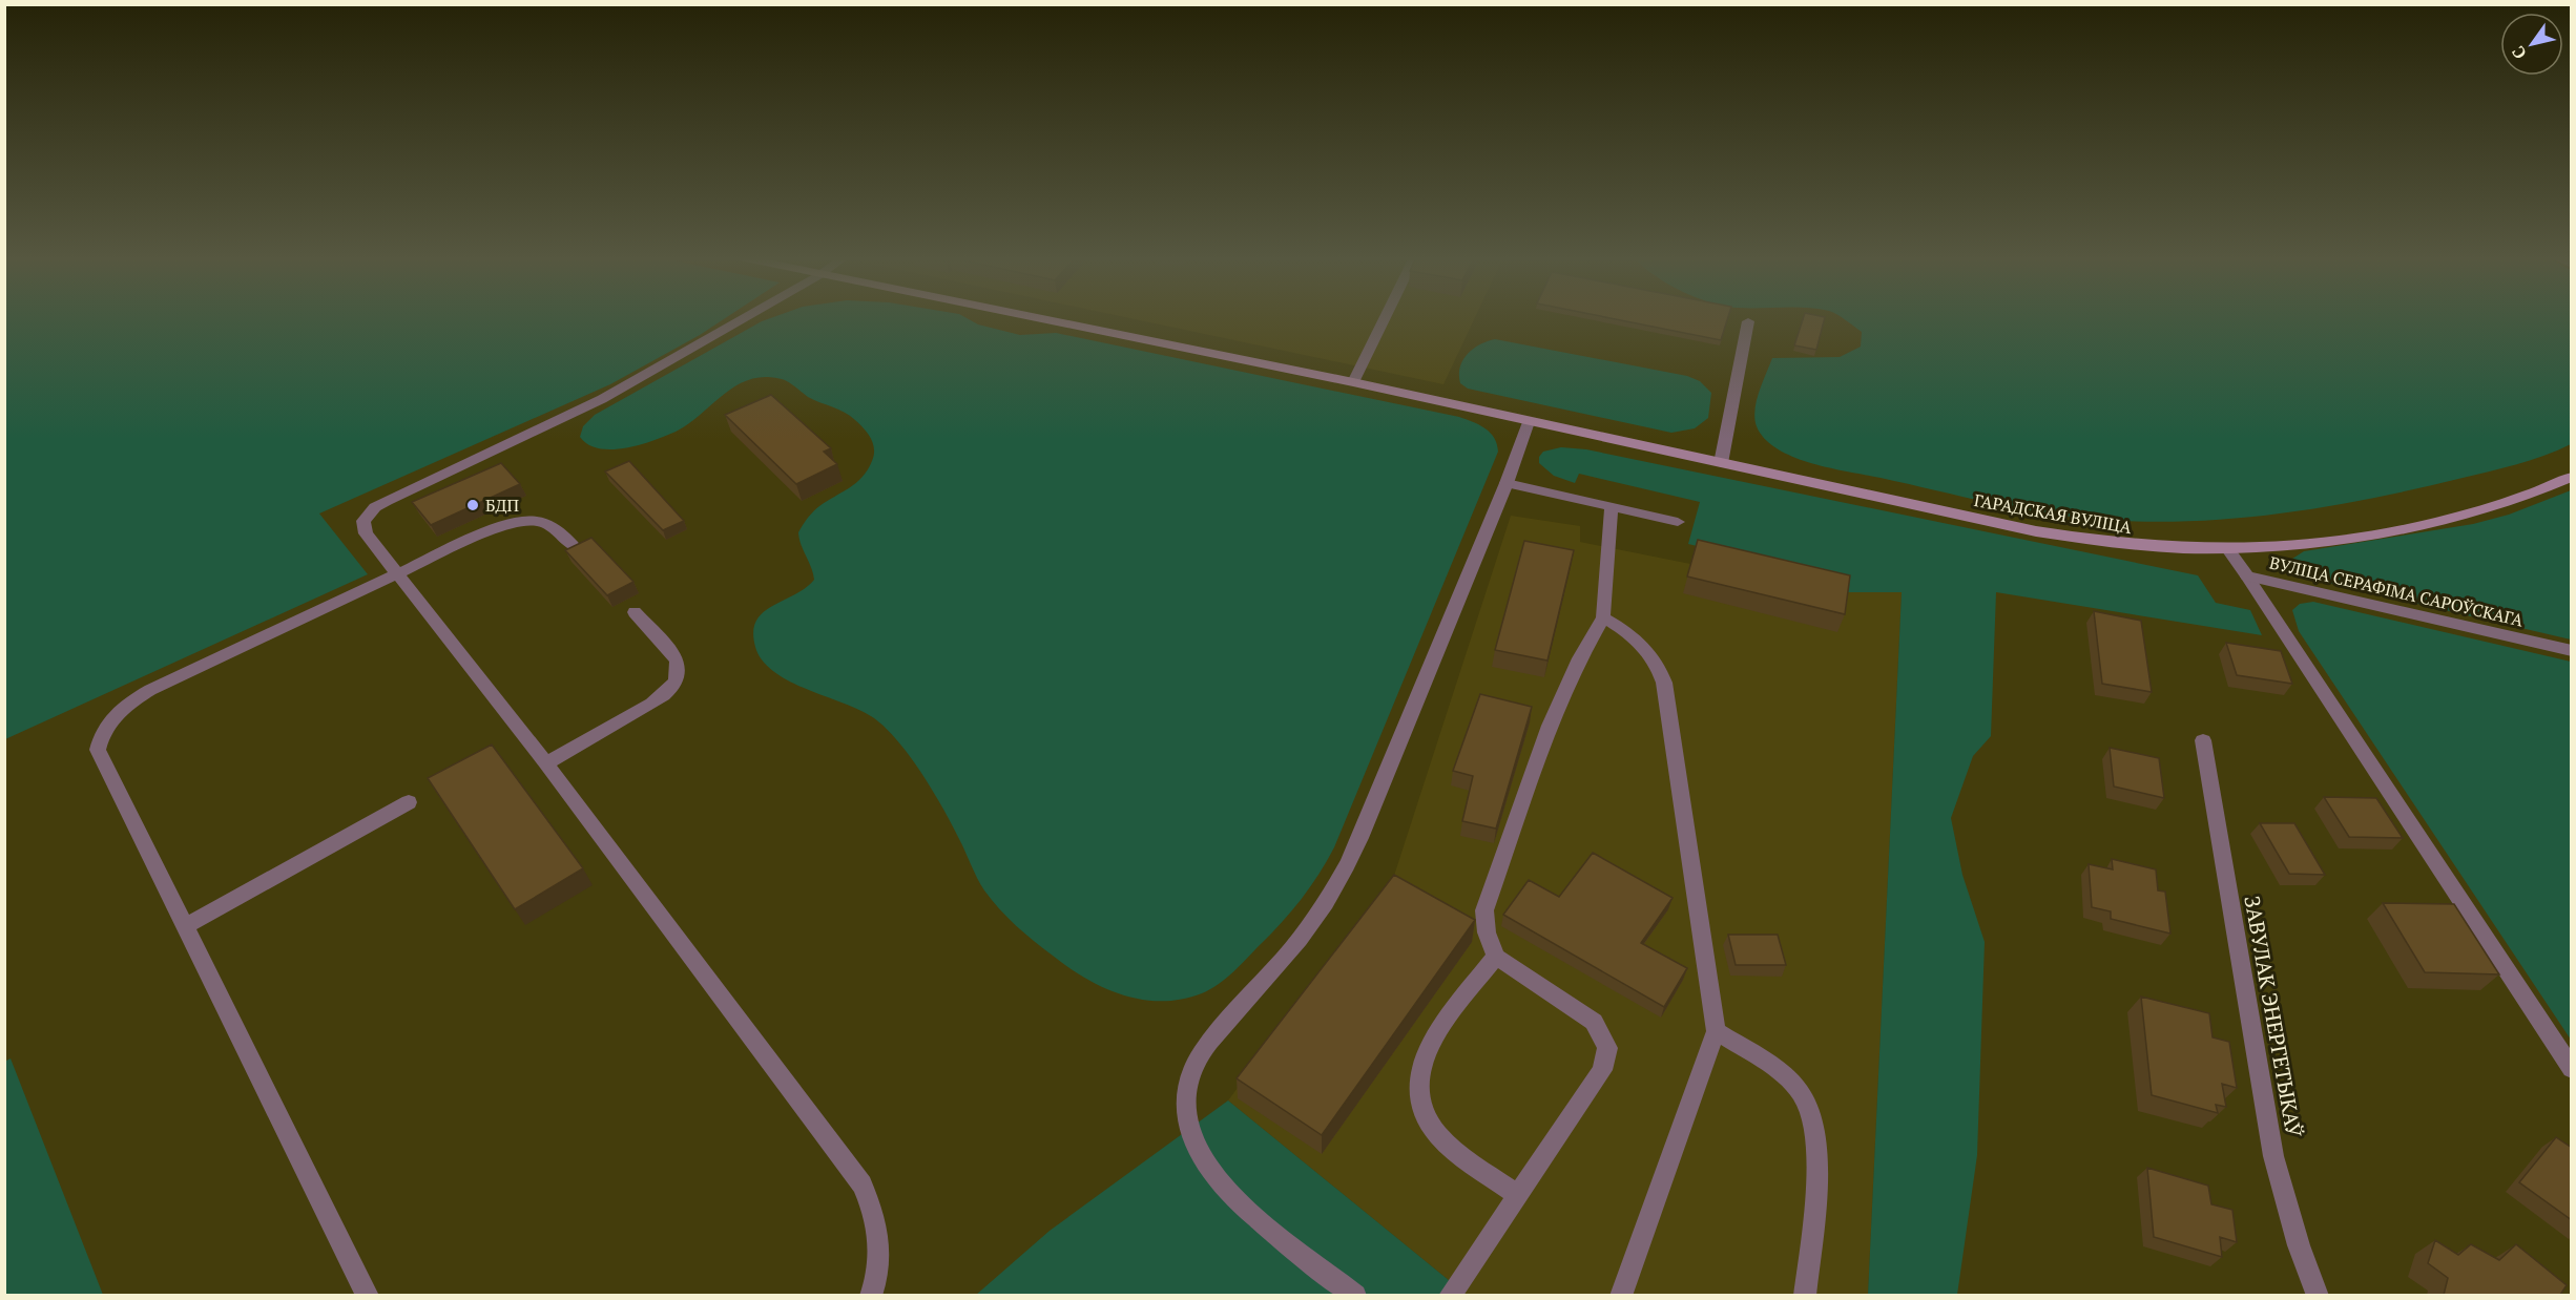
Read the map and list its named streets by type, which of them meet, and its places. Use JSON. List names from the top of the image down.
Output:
{
  "streets": {
    "main road": ["ГАРАДСКАЯ ВУЛІЦА"],
    "street": ["ВУЛІЦА СЕРАФІМА САРОЎСКАГА", "ЗАВУЛАК ЭНЕРГЕТЫКАЎ"]
  },
  "crossings": [
    ["ГАРАДСКАЯ ВУЛІЦА", "ВУЛІЦА СЕРАФІМА САРОЎСКАГА"]
  ],
  "places": ["БДП"],
  "north": "bottom left"
}
